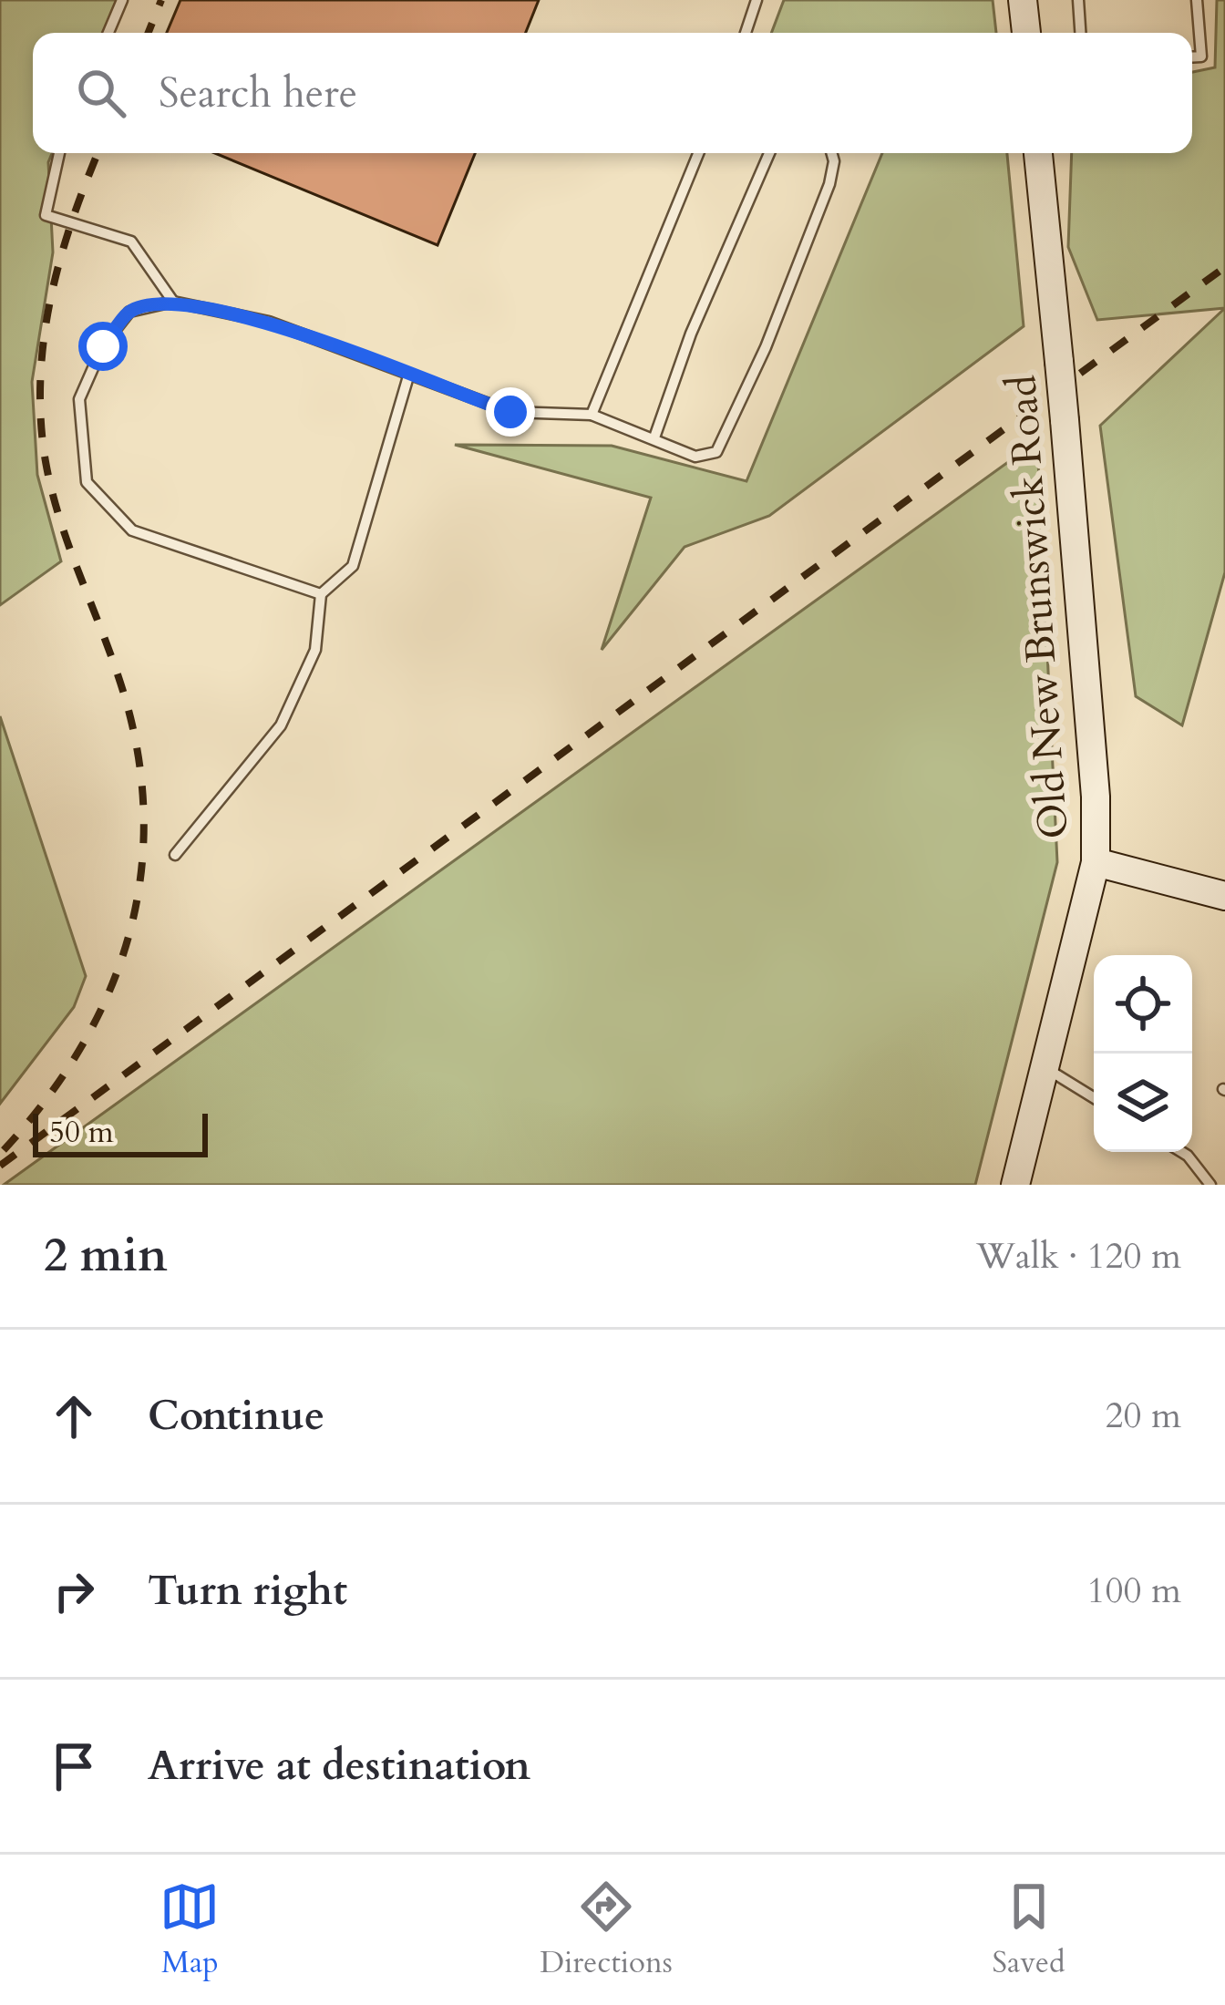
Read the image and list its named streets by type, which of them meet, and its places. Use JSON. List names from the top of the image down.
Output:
{
  "streets": {
    "main road": ["Old New Brunswick Road"]
  },
  "scale_bar": "50 m",
  "page": {
    "search": "Search here",
    "scale": "50 m",
    "heading": ["2 min", "Walk · 120 m"],
    "list": [
      ["Continue", "20 m"],
      ["Turn right", "100 m"],
      "Arrive at destination"
    ],
    "nav": ["Map", "Directions", "Saved"]
  }
}
